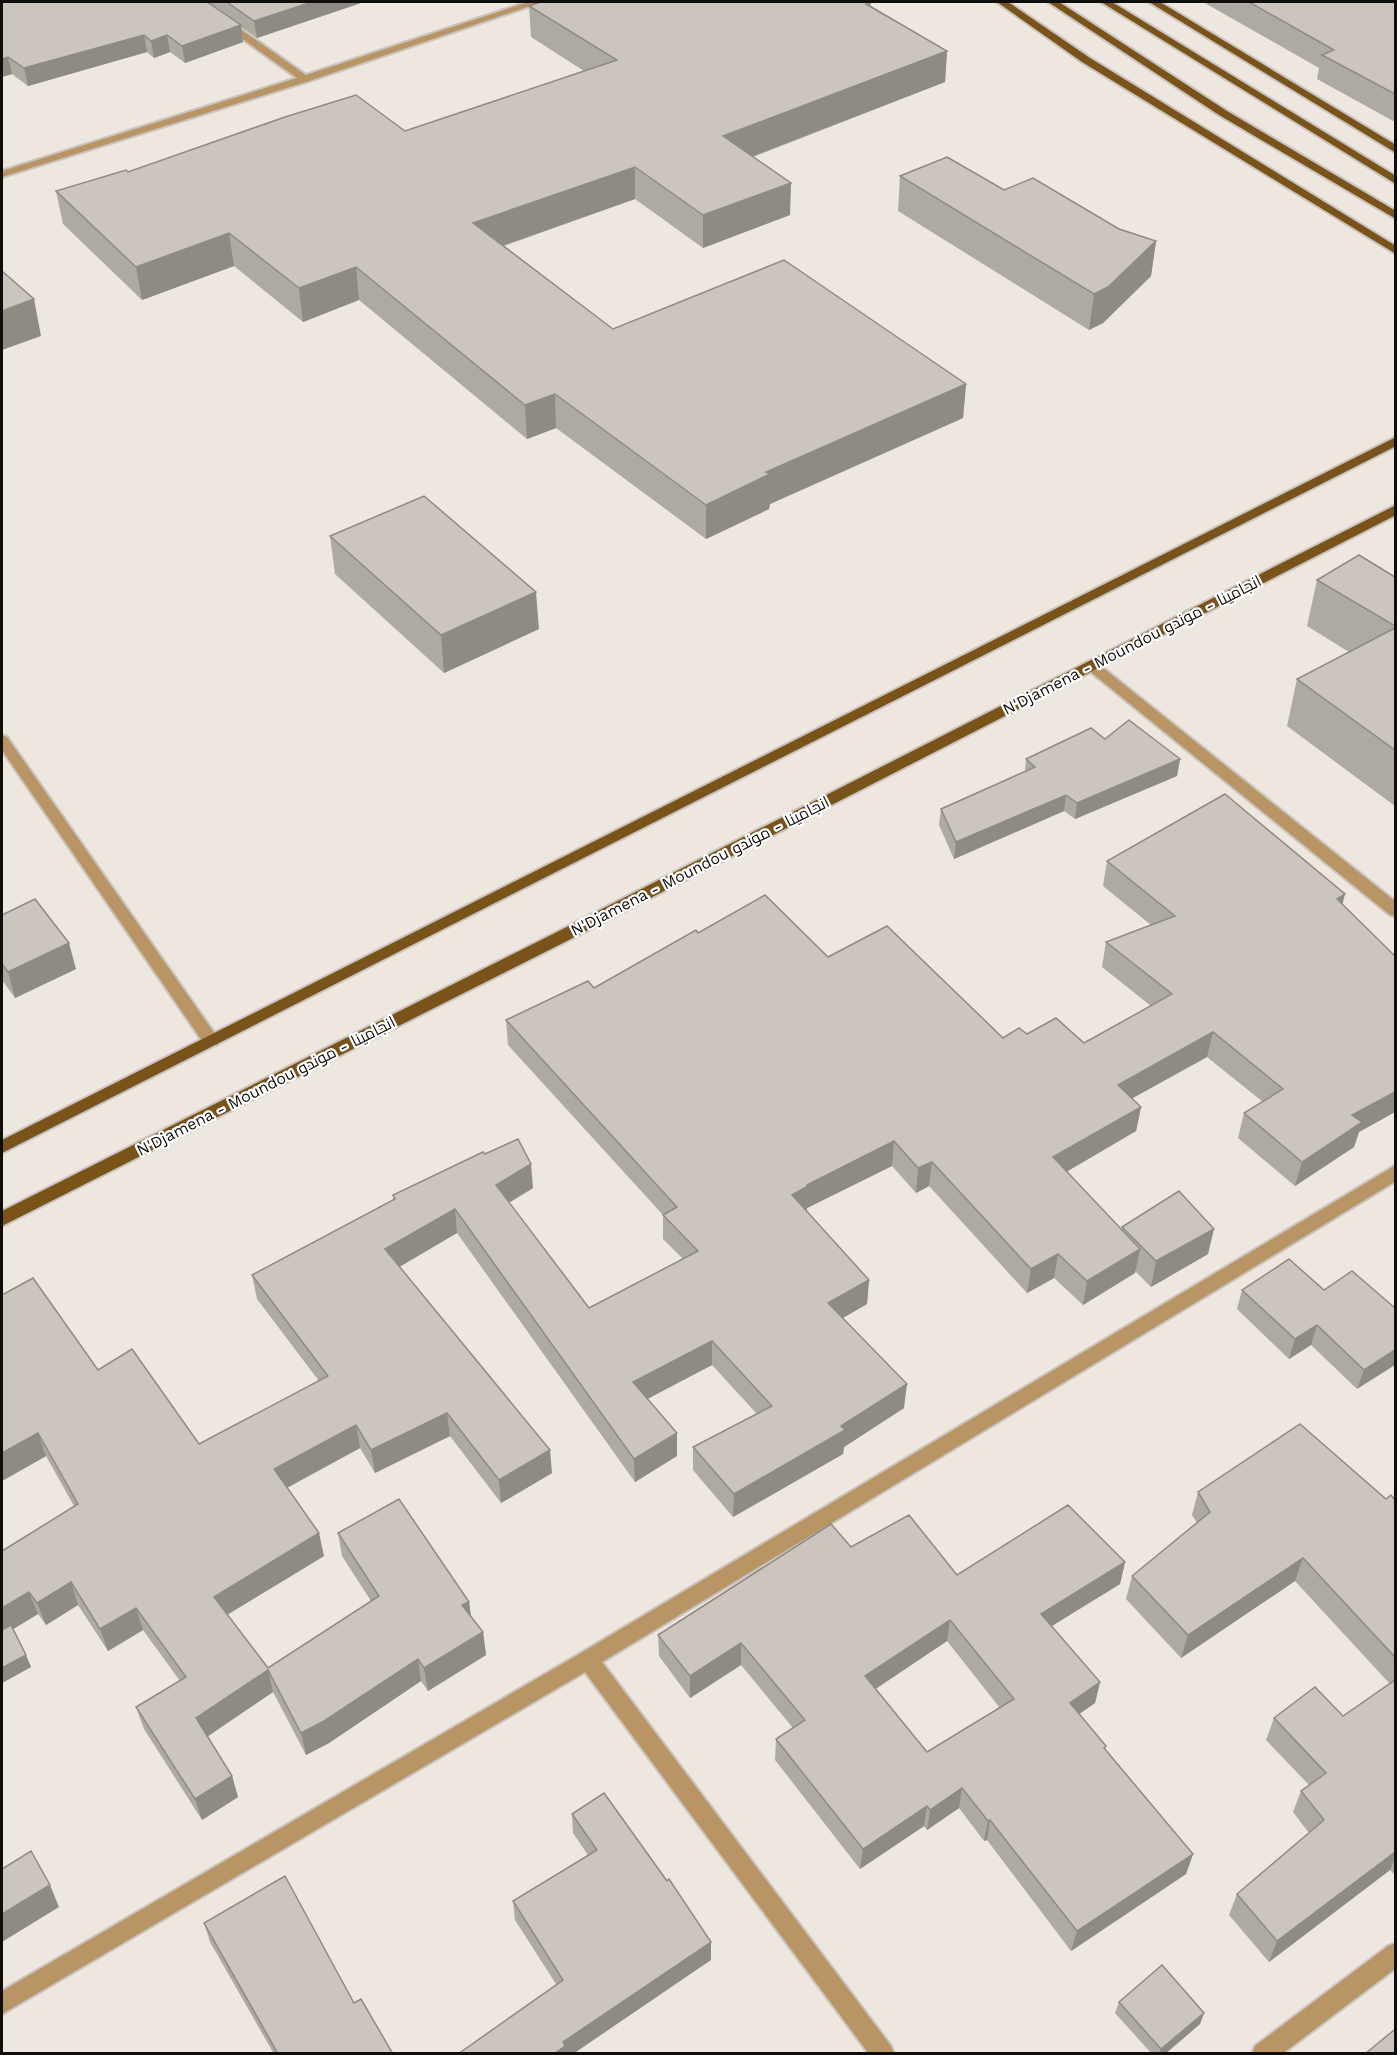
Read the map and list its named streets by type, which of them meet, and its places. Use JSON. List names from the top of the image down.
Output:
{
  "streets": {
    "main road": ["N'Djamena - Moundou انجامينا - موندو"]
  }
}
